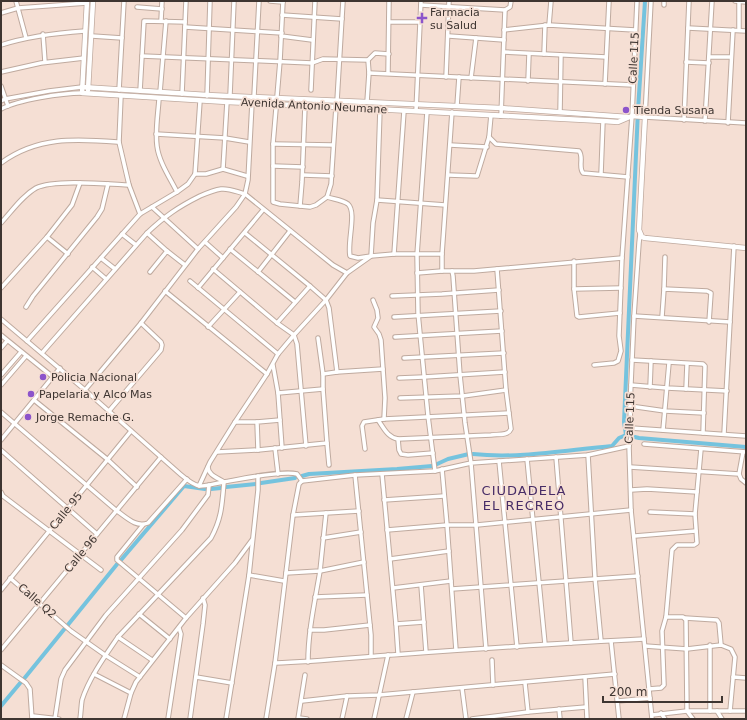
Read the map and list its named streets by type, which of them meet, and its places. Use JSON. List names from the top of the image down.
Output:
{
  "streets": {
    "street": [
      "Calle 115",
      "Avenida Antonio Neumane",
      "Calle 95",
      "Calle 96",
      "Calle Q2"
    ]
  },
  "crossings": [
    ["Calle 115", "Avenida Antonio Neumane"],
    ["Calle 95", "Calle Q2"],
    ["Calle 96", "Calle Q2"]
  ],
  "districts": ["CIUDADELA EL RECREO"],
  "places": {
    "health": ["Farmacia su Salud"],
    "other": [
      "Tienda Susana",
      "Policia Nacional",
      "Papelaria y Alco Mas",
      "Jorge Remache G."
    ]
  },
  "scale_bar": "200 m"
}
